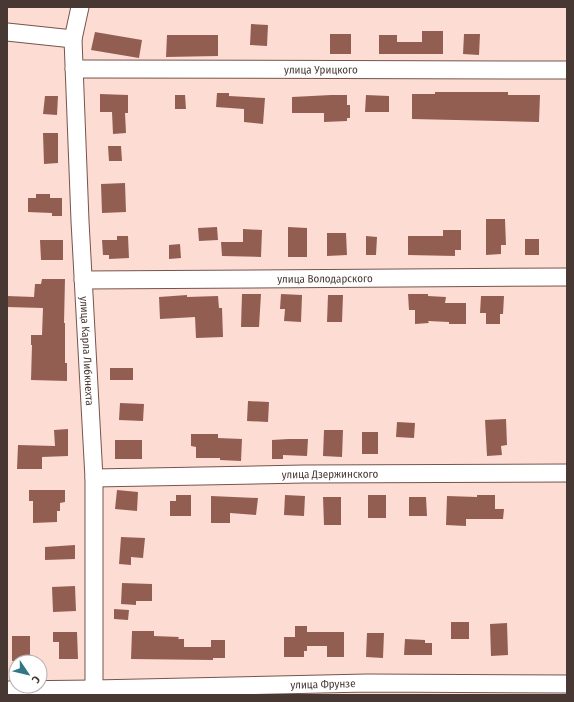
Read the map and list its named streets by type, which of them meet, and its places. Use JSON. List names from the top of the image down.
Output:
{
  "streets": {
    "street": [
      "улица Урицкого",
      "улица Володарского",
      "улица Карла Либкнехта",
      "улица Дзержинского",
      "улица Фрунзе"
    ]
  },
  "crossings": [
    ["улица Урицкого", "улица Карла Либкнехта"],
    ["улица Володарского", "улица Карла Либкнехта"],
    ["улица Карла Либкнехта", "улица Дзержинского"],
    ["улица Карла Либкнехта", "улица Фрунзе"]
  ],
  "north": "bottom right"
}
